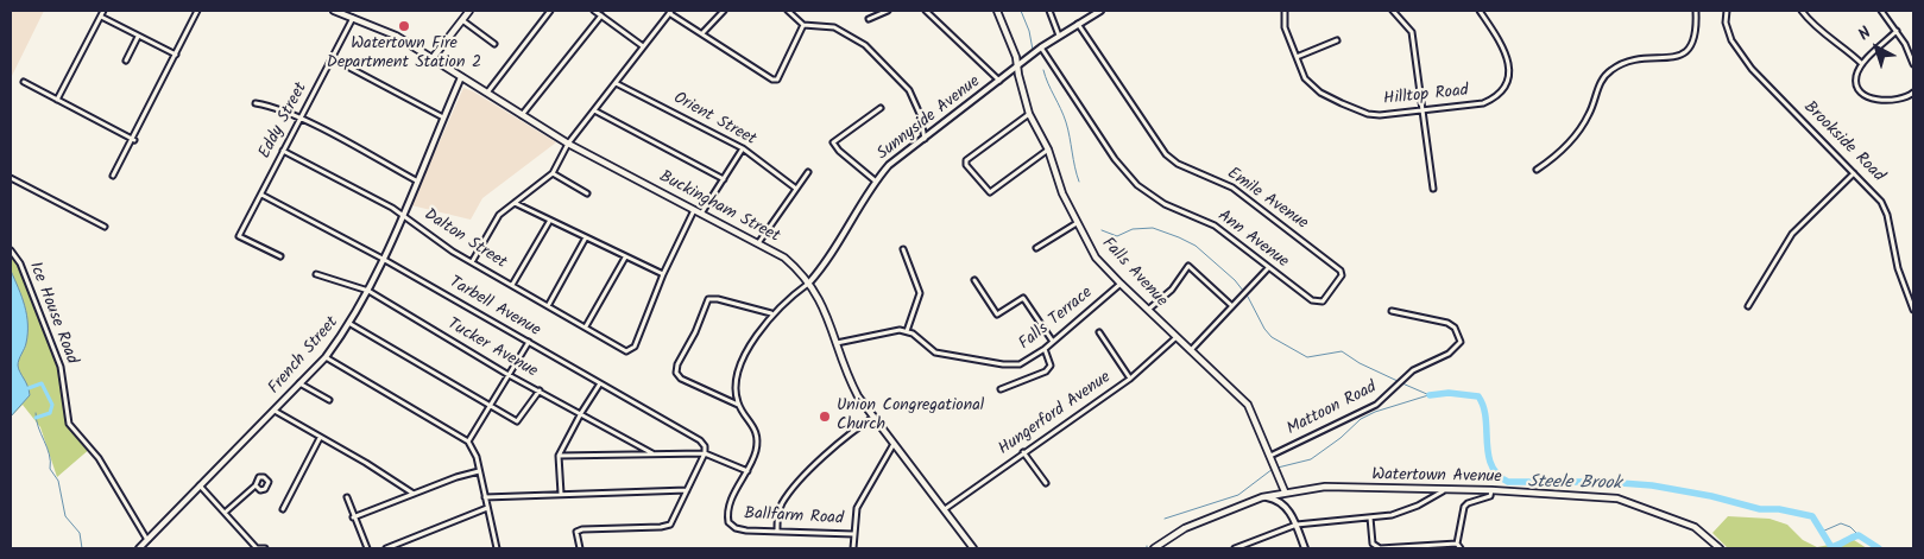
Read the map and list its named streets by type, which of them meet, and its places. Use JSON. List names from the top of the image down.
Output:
{
  "streets": {
    "main road": ["Buckingham Street", "Falls Avenue", "Watertown Avenue"],
    "street": [
      "Hilltop Road",
      "Sunnyside Avenue",
      "Orient Street",
      "Eddy Street",
      "Brookside Road",
      "Emile Avenue",
      "Dalton Street",
      "Ann Avenue",
      "Tarbell Avenue",
      "Ice House Road",
      "Falls Terrace",
      "Tucker Avenue",
      "French Street",
      "Mattoon Road",
      "Hungerford Avenue",
      "Ballfarm Road"
    ]
  },
  "crossings": [
    ["Sunnyside Avenue", "Emile Avenue"],
    ["Sunnyside Avenue", "Buckingham Street"],
    ["Sunnyside Avenue", "Ann Avenue"],
    ["Sunnyside Avenue", "Falls Avenue"],
    ["Eddy Street", "Buckingham Street"],
    ["Eddy Street", "Dalton Street"],
    ["Eddy Street", "Tarbell Avenue"],
    ["Emile Avenue", "Ann Avenue"],
    ["Buckingham Street", "French Street"],
    ["Buckingham Street", "Hungerford Avenue"],
    ["Dalton Street", "French Street"],
    ["Falls Avenue", "Falls Terrace"],
    ["Falls Avenue", "Mattoon Road"],
    ["Falls Avenue", "Hungerford Avenue"],
    ["Falls Avenue", "Watertown Avenue"],
    ["Tarbell Avenue", "French Street"],
    ["Ice House Road", "French Street"],
    ["Tucker Avenue", "French Street"]
  ],
  "water": ["Steele Brook"],
  "places": ["Watertown Fire Department Station 2", "Union Congregational Church"],
  "north": "top left"
}
